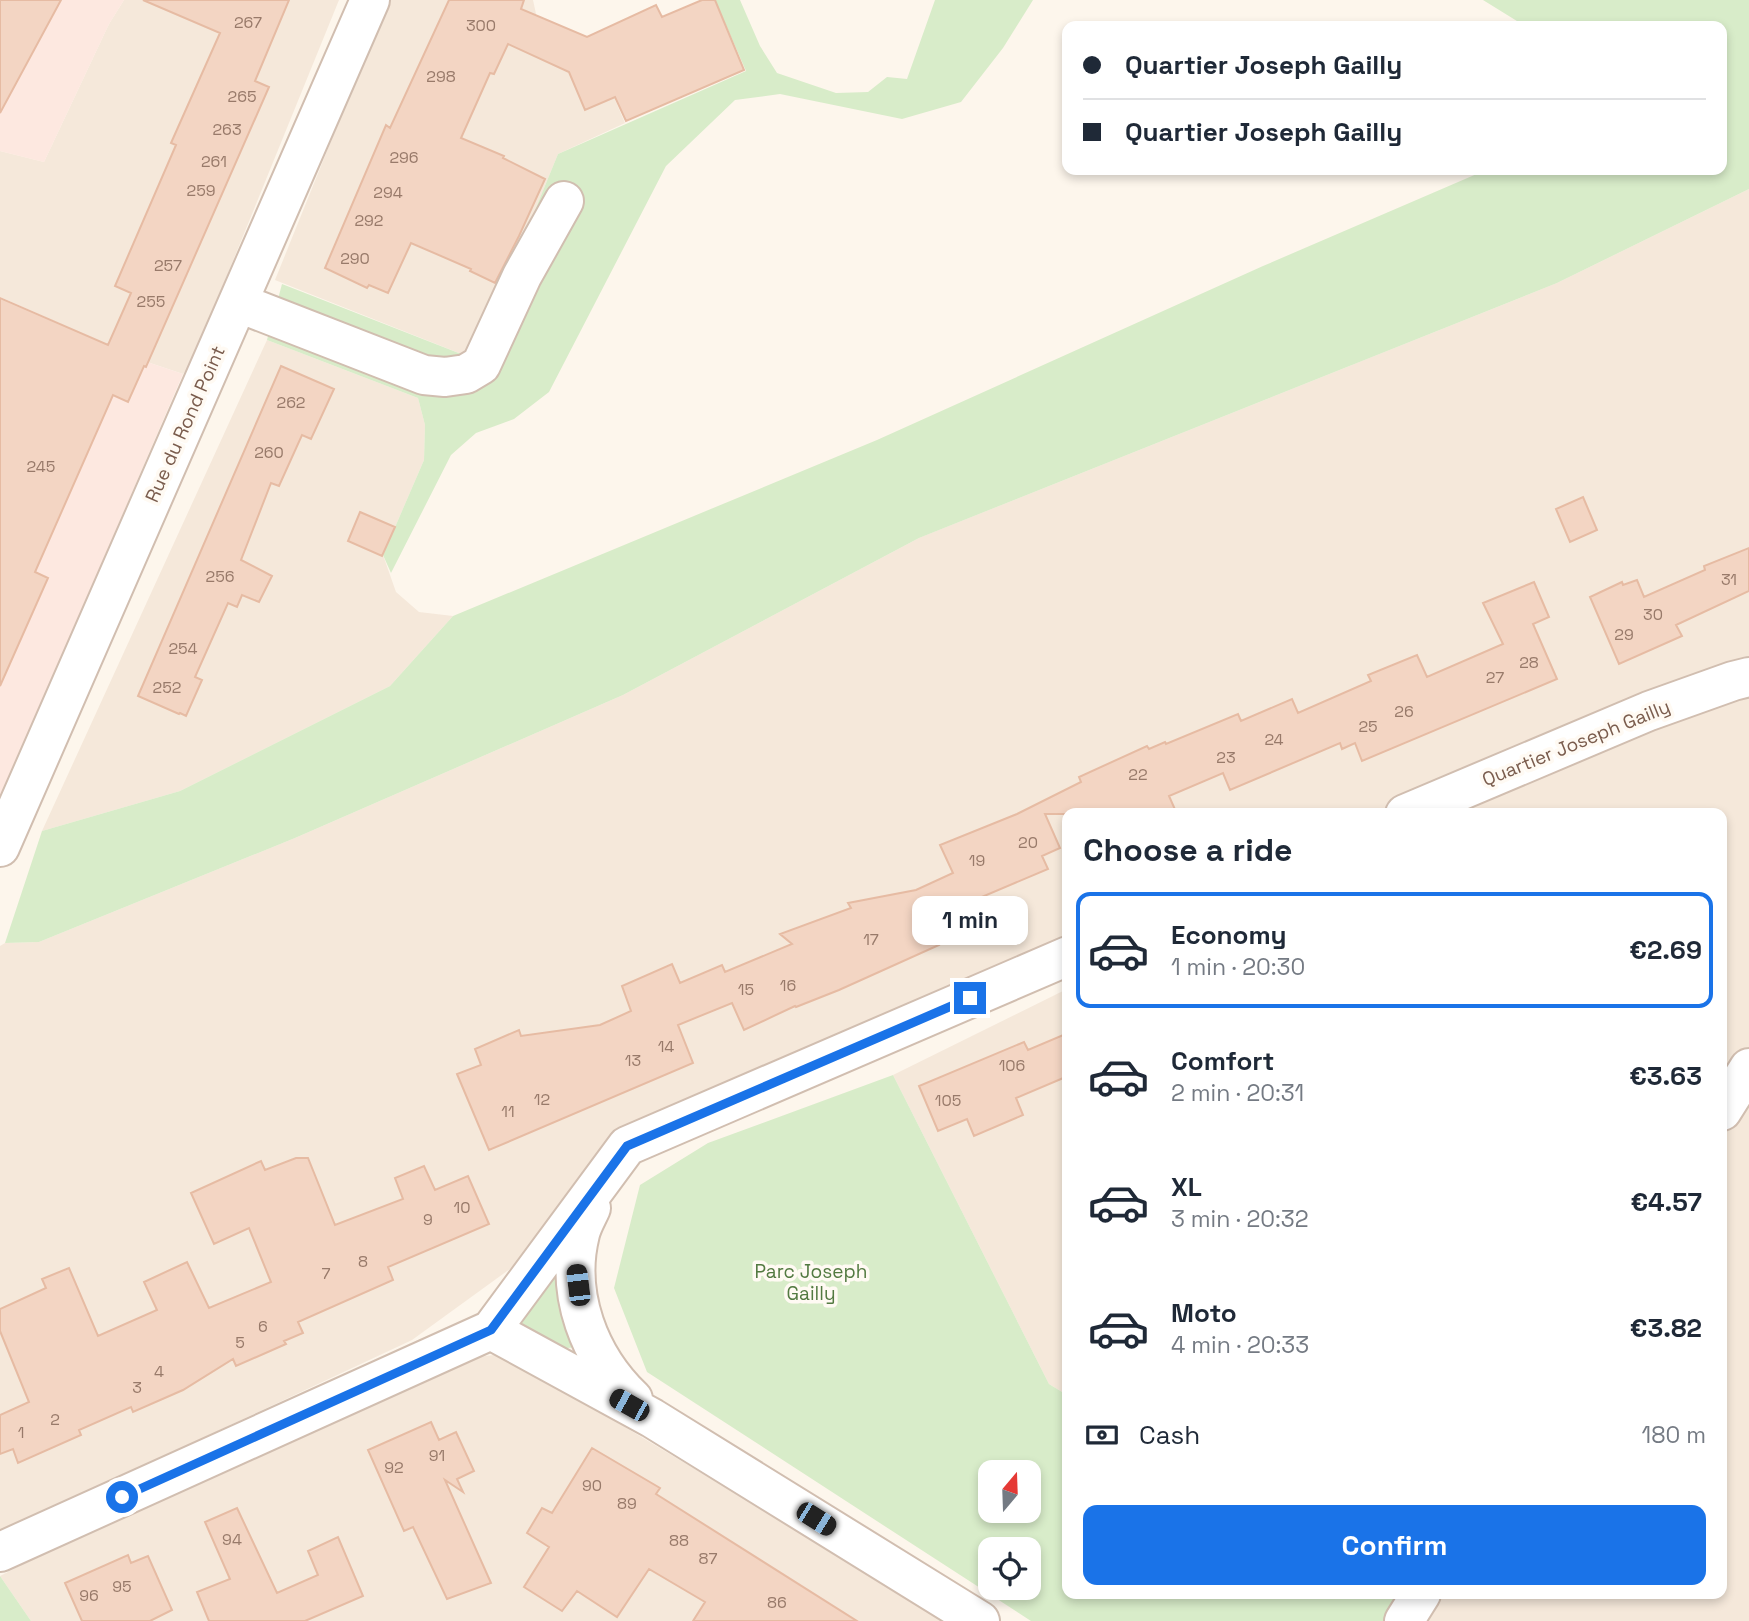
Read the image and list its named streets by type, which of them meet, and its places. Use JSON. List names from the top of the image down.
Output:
{
  "streets": {
    "street": ["Rue du Rond Point", "Quartier Joseph Gailly"]
  },
  "parks": ["Parc Joseph Gailly"],
  "house_numbers": [
    "267",
    "300",
    "298",
    "265",
    "263",
    "296",
    "261",
    "259",
    "294",
    "292",
    "290",
    "257",
    "255",
    "262",
    "260",
    "245",
    "256",
    "31",
    "30",
    "29",
    "254",
    "28",
    "27",
    "252",
    "26",
    "25",
    "24",
    "23",
    "22",
    "20",
    "19",
    "17",
    "16",
    "15",
    "14",
    "13",
    "106",
    "12",
    "105",
    "11",
    "10",
    "9",
    "8",
    "7",
    "6",
    "5",
    "4",
    "3",
    "2",
    "1",
    "91",
    "92",
    "90",
    "89",
    "94",
    "88",
    "87",
    "95",
    "96",
    "86"
  ],
  "north": "top",
  "page": {
    "banner": ["Quartier Joseph Gailly", "Quartier Joseph Gailly"],
    "heading": "Choose a ride",
    "list": [
      {
        "name": "Economy",
        "note": "1 min · 20:30",
        "value": "€2.69"
      },
      {
        "name": "Comfort",
        "note": "2 min · 20:31",
        "value": "€3.63"
      },
      {
        "name": "XL",
        "note": "3 min · 20:32",
        "value": "€4.57"
      },
      {
        "name": "Moto",
        "note": "4 min · 20:33",
        "value": "€3.82"
      }
    ],
    "bubble": "1 min",
    "pay": ["Cash", "180 m"],
    "buttons": "Confirm"
  }
}
